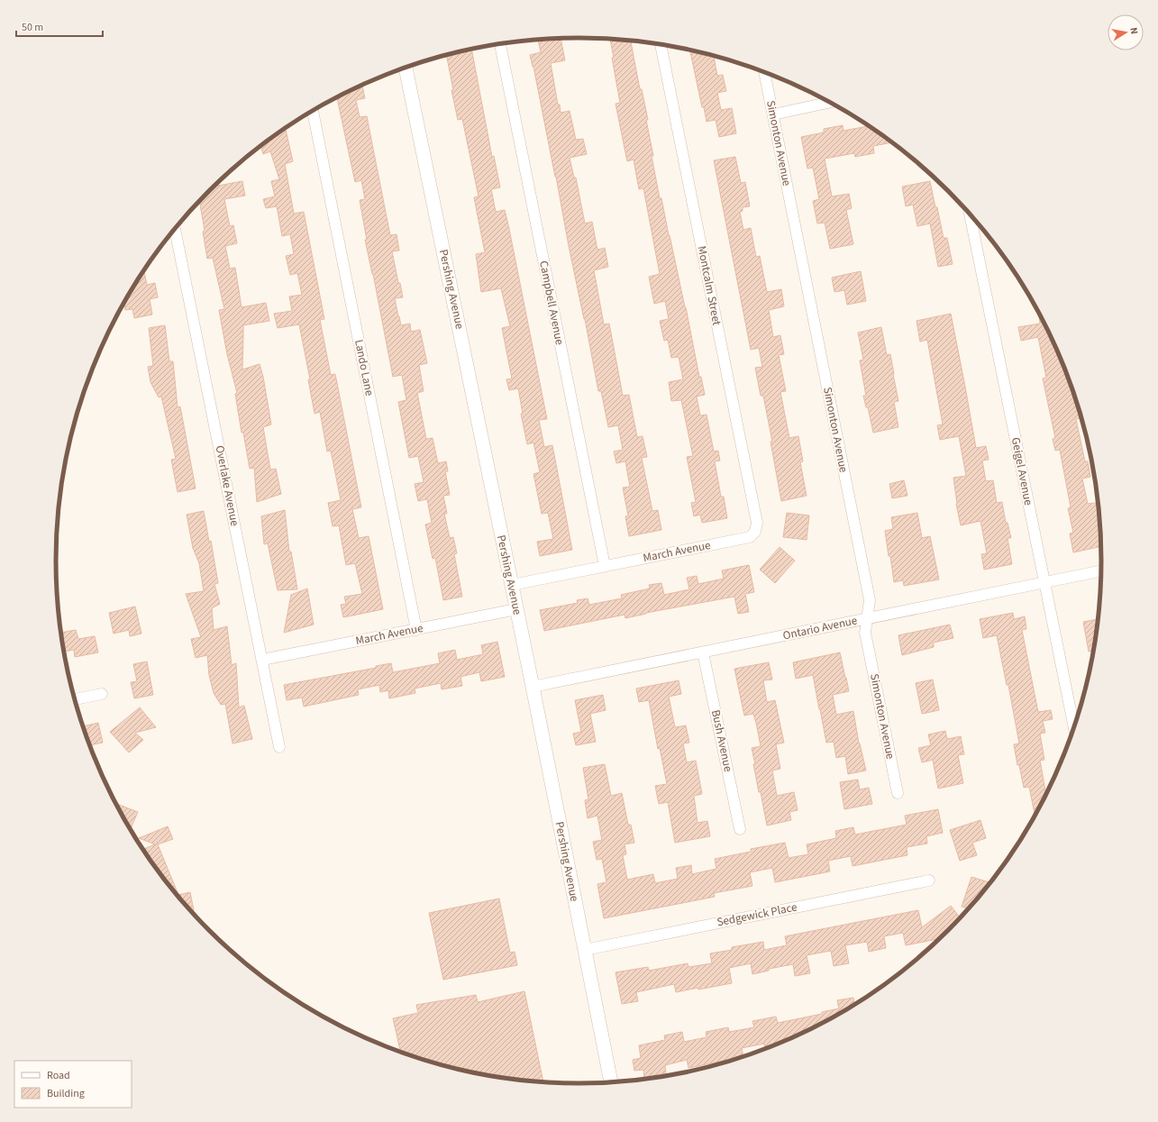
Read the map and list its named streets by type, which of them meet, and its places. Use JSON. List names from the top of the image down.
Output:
{
  "streets": {
    "street": [
      "Simonton Avenue",
      "Montcalm Street",
      "Pershing Avenue",
      "Campbell Avenue",
      "Lando Lane",
      "Geigel Avenue",
      "Overlake Avenue",
      "March Avenue",
      "Ontario Avenue",
      "Bush Avenue",
      "Sedgewick Place"
    ]
  },
  "crossings": [
    ["Simonton Avenue", "Ontario Avenue"],
    ["Montcalm Street", "March Avenue"],
    ["Pershing Avenue", "March Avenue"],
    ["Pershing Avenue", "Ontario Avenue"],
    ["Pershing Avenue", "Sedgewick Place"],
    ["Campbell Avenue", "March Avenue"],
    ["Lando Lane", "March Avenue"],
    ["Geigel Avenue", "Ontario Avenue"],
    ["Overlake Avenue", "March Avenue"],
    ["Ontario Avenue", "Bush Avenue"]
  ],
  "legend": ["Road", "Building"],
  "scale_bar": "50 m",
  "north": "right"
}
